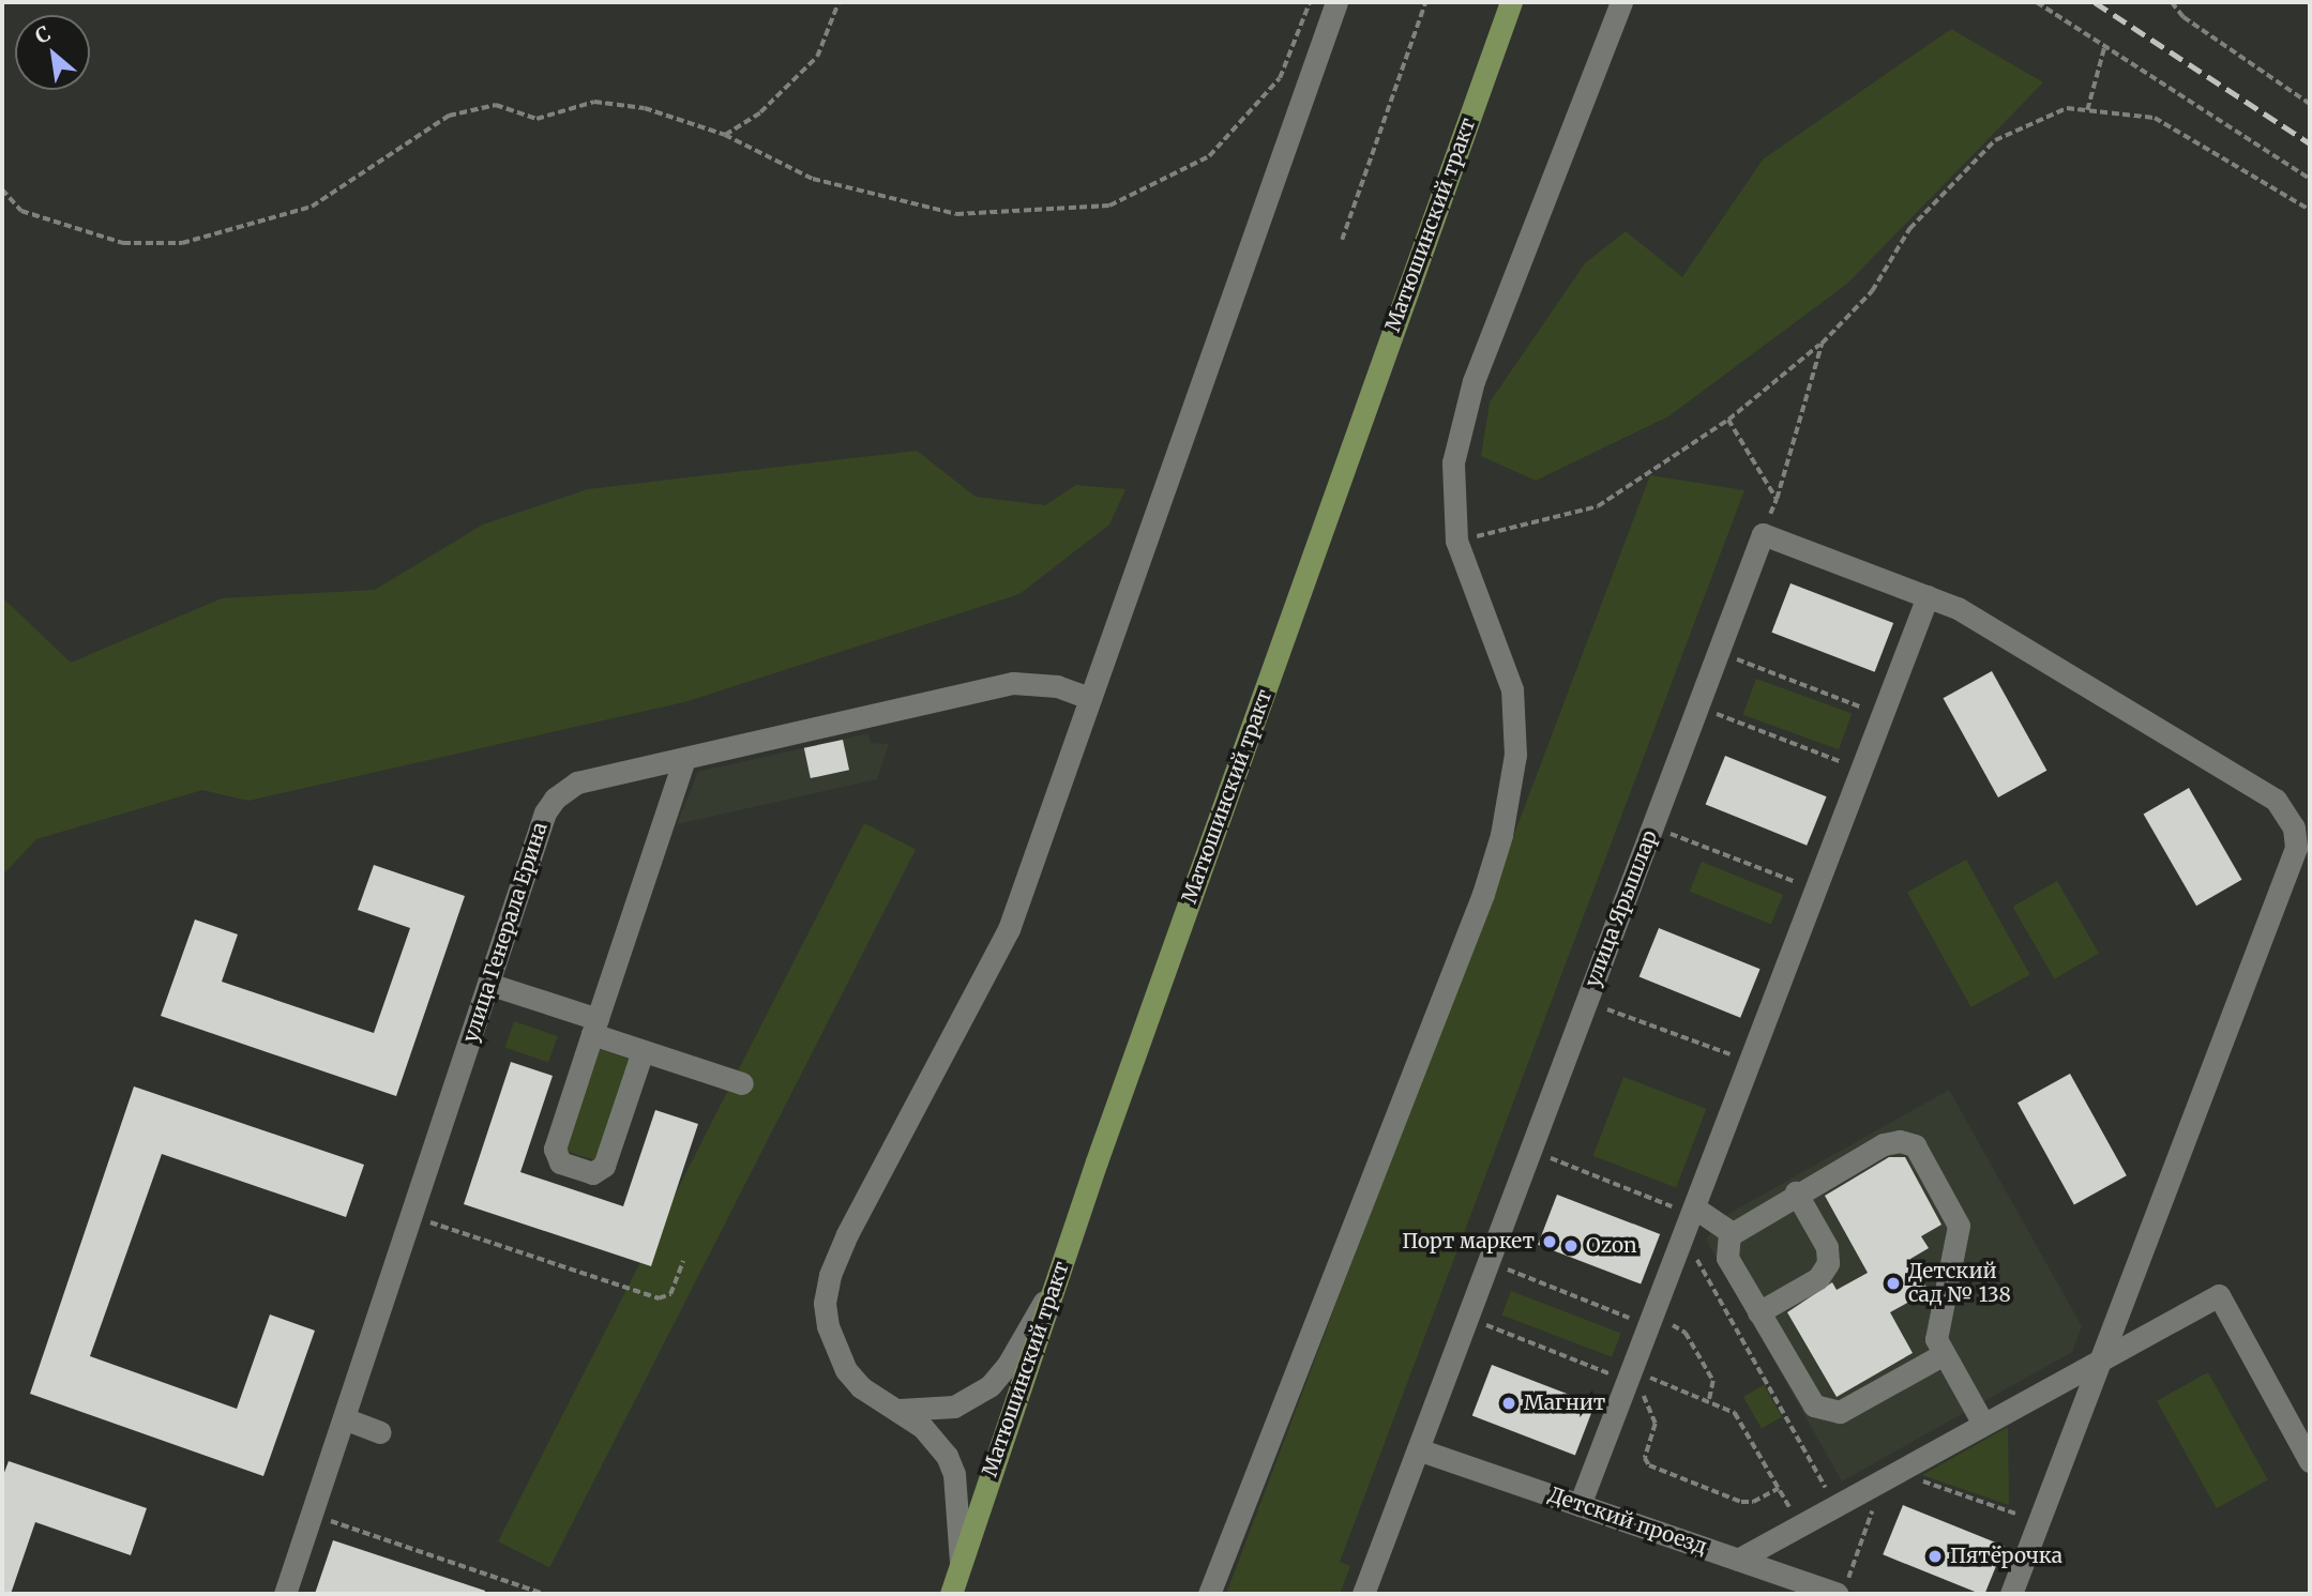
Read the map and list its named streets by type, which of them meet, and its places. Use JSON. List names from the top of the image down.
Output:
{
  "streets": {
    "main road": ["Матюшинский тракт"],
    "street": ["улица Ярышлар", "улица Генерала Ерина", "Детский проезд"]
  },
  "crossings": [
    ["улица Ярышлар", "Детский проезд"]
  ],
  "places": [
    "Порт маркет",
    "Ozon",
    "Детский сад № 138",
    "Магнит",
    "Пятёрочка"
  ],
  "north": "top left"
}
